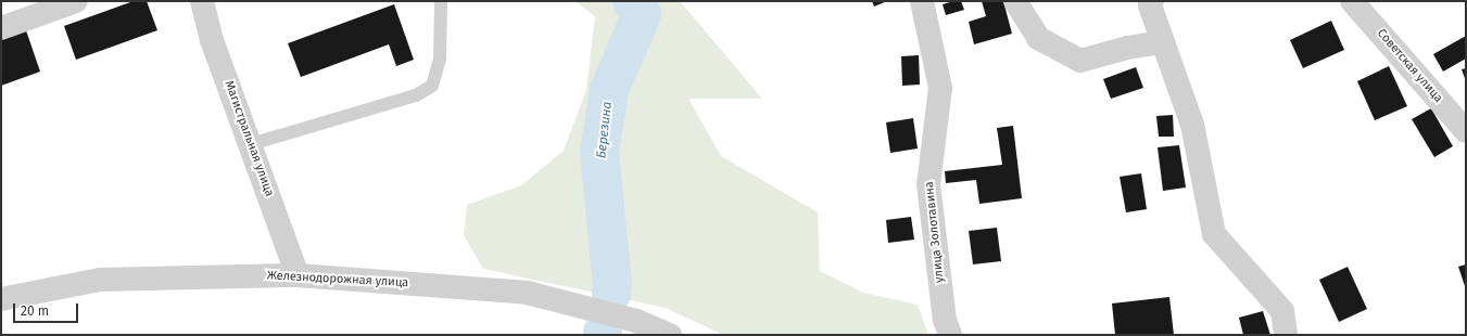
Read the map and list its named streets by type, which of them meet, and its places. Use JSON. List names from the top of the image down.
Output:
{
  "streets": {
    "street": [
      "Советская улица",
      "Магистральная улица",
      "улица Золотавина",
      "Железнодорожная улица"
    ]
  },
  "crossings": [
    ["Магистральная улица", "Железнодорожная улица"]
  ],
  "water": ["Березина"],
  "scale_bar": "20 m"
}
